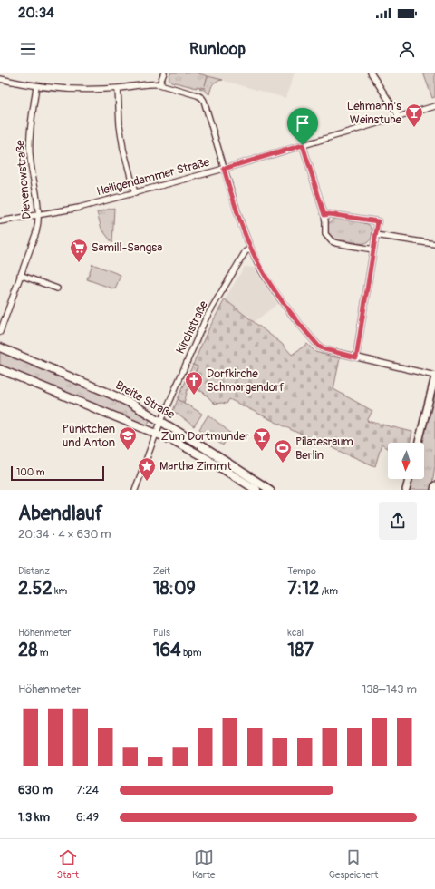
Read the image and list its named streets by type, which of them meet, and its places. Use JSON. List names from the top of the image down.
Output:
{
  "streets": {
    "main road": ["Breite Straße"],
    "street": ["Heiligendammer Straße", "Dievenowstraße", "Kirchstraße"]
  },
  "crossings": [
    ["Heiligendammer Straße", "Dievenowstraße"],
    ["Kirchstraße", "Breite Straße"]
  ],
  "places": {
    "bar": ["Lehmann's Weinstube", "Zum Dortmunder"],
    "supermarket": ["Samill-Sangsa"],
    "church": ["Dorfkirche Schmargendorf"],
    "school or university": ["Pünktchen und Anton"],
    "sports": ["Pilatesraum Berlin"],
    "place": ["Martha Zimmt"]
  },
  "scale_bar": "100 m",
  "north": "bottom",
  "page": {
    "status": "20:34",
    "header": "Runloop",
    "scale": "100 m",
    "heading": ["Abendlauf", "20:34 · 4 × 630 m"],
    "stats": [
      ["Distanz", "2.52 km"],
      ["Zeit", "18:09"],
      ["Tempo", "7:12 /km"],
      ["Höhenmeter", "28 m"],
      ["Puls", "164 bpm"],
      ["kcal", "187"]
    ],
    "chart": ["Höhenmeter", "138–143 m"],
    "list": [
      {
        "name": "630 m",
        "note": "7:24"
      },
      {
        "name": "1.3 km",
        "note": "6:49"
      }
    ],
    "tabs": ["Start", "Karte", "Gespeichert"]
  }
}
